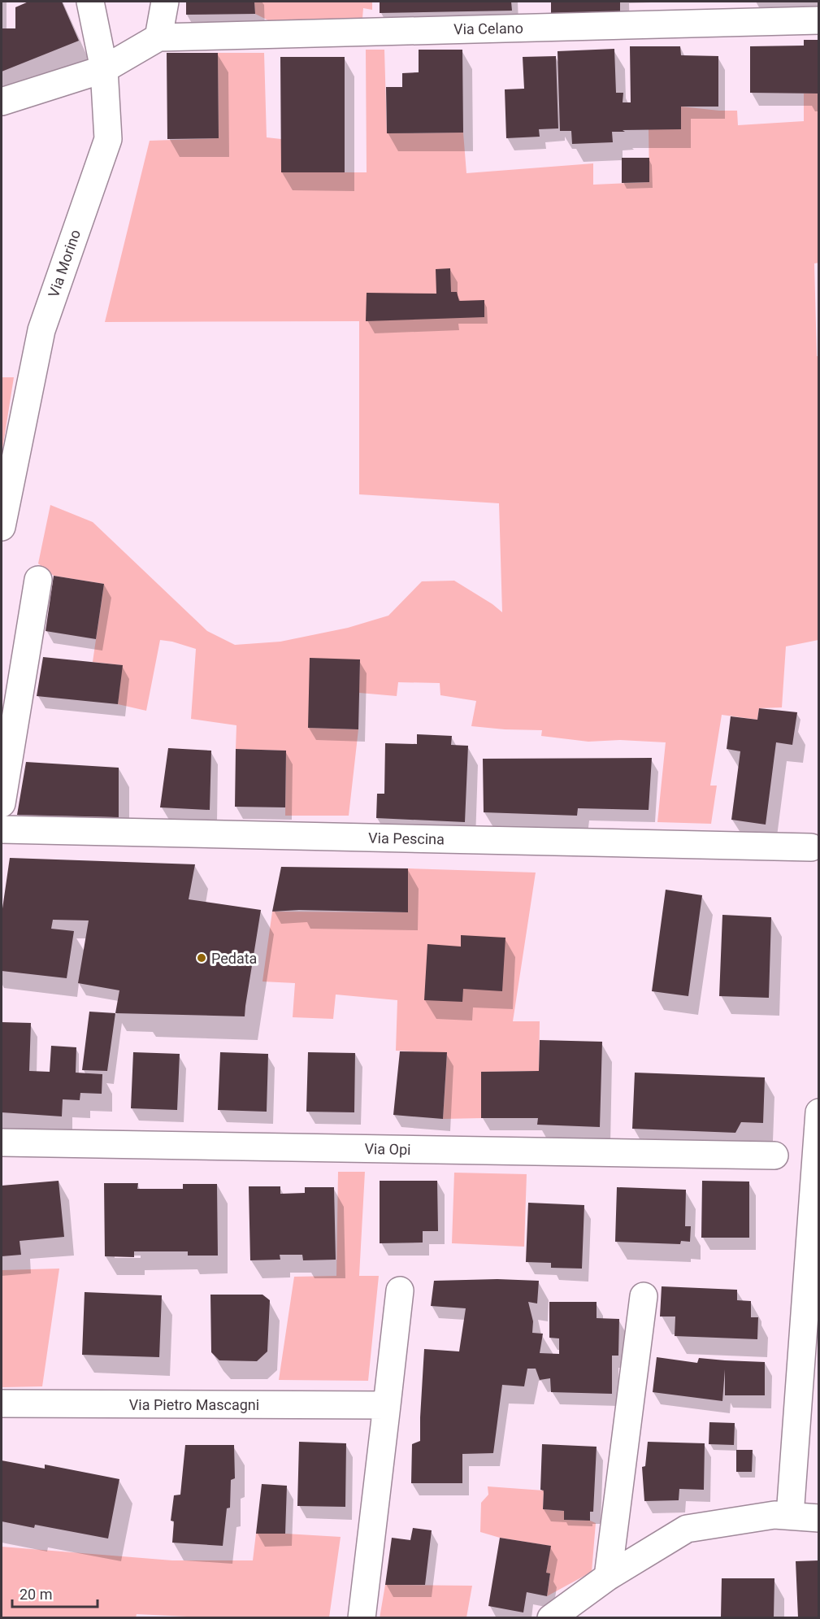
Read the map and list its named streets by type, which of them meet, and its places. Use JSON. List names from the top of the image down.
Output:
{
  "streets": {
    "street": [
      "Via Celano",
      "Via Morino",
      "Via Pescina",
      "Via Opi",
      "Via Pietro Mascagni"
    ]
  },
  "places": ["Pedata"],
  "scale_bar": "20 m"
}
